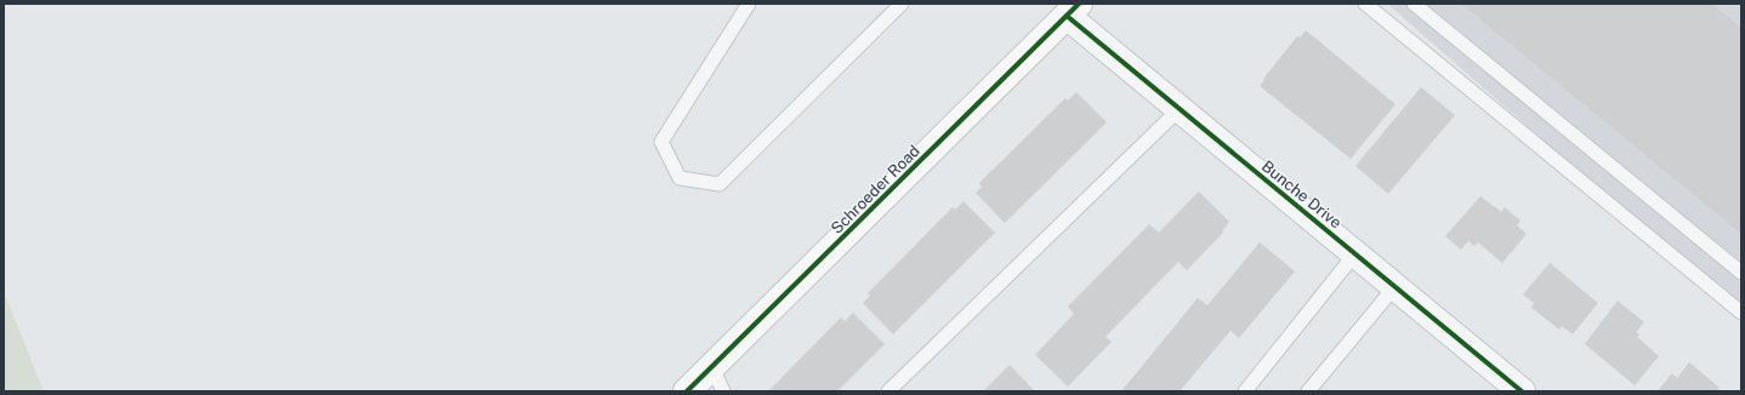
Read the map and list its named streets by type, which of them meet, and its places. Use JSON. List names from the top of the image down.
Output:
{
  "streets": {
    "street": ["Schroeder Road", "Bunche Drive"]
  },
  "crossings": [
    ["Schroeder Road", "Bunche Drive"]
  ]
}
